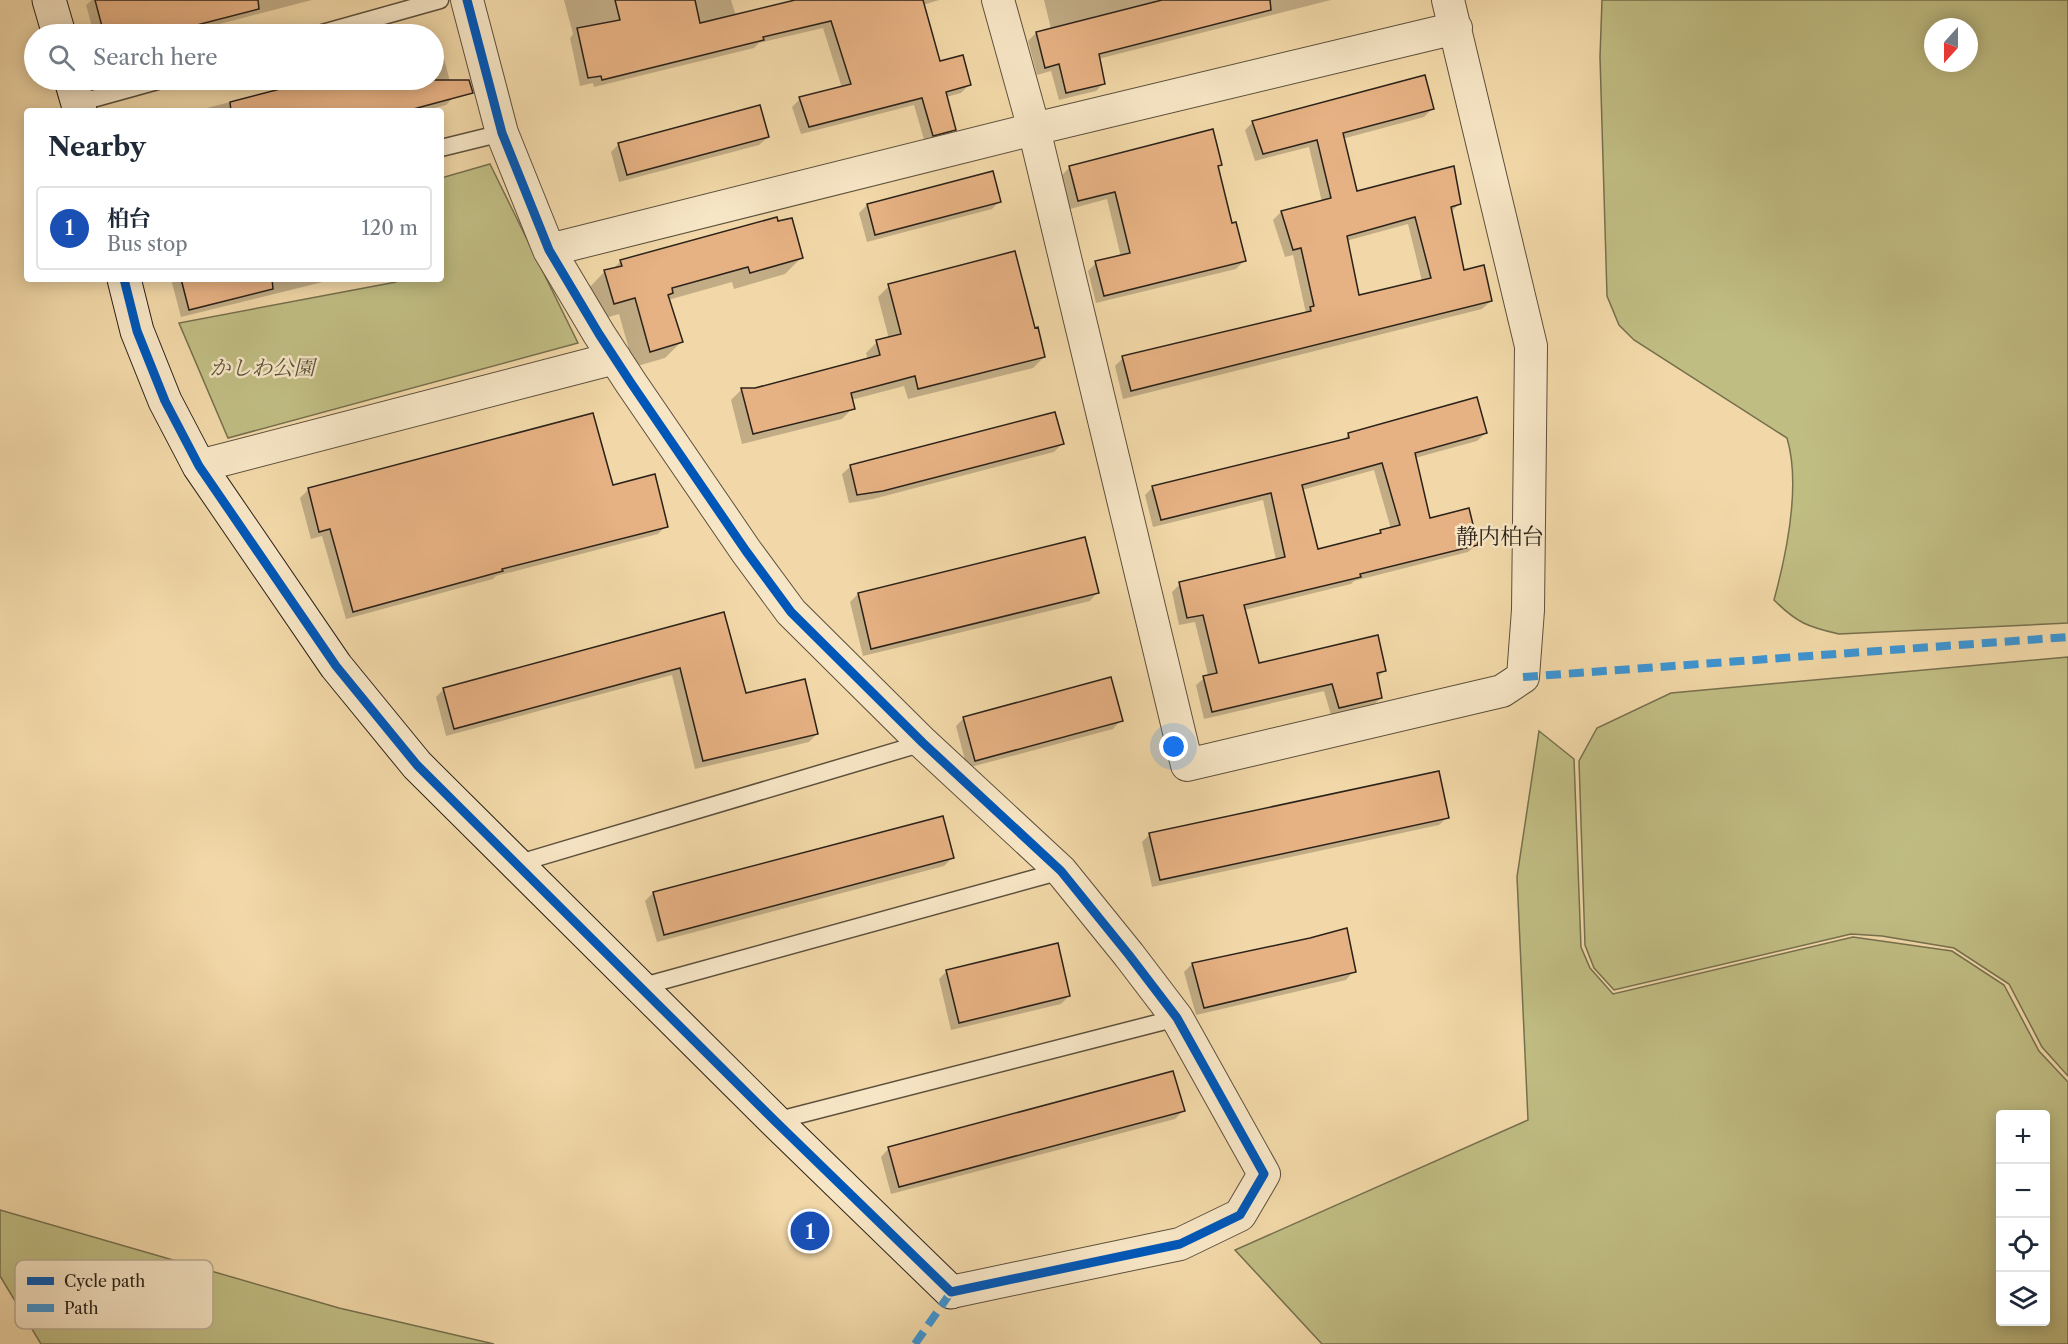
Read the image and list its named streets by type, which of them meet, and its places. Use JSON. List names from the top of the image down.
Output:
{
  "districts": ["静内柏台"],
  "parks": ["かしわ公園"],
  "legend": ["Cycle path", "Path"],
  "north": "bottom",
  "page": {
    "search": "Search here",
    "heading": "Nearby",
    "list": [
      {
        "mark": "1",
        "name": "柏台",
        "note": "Bus stop",
        "value": "120 m"
      }
    ],
    "map_buttons": ["+", "−"],
    "pins": "1"
  }
}
